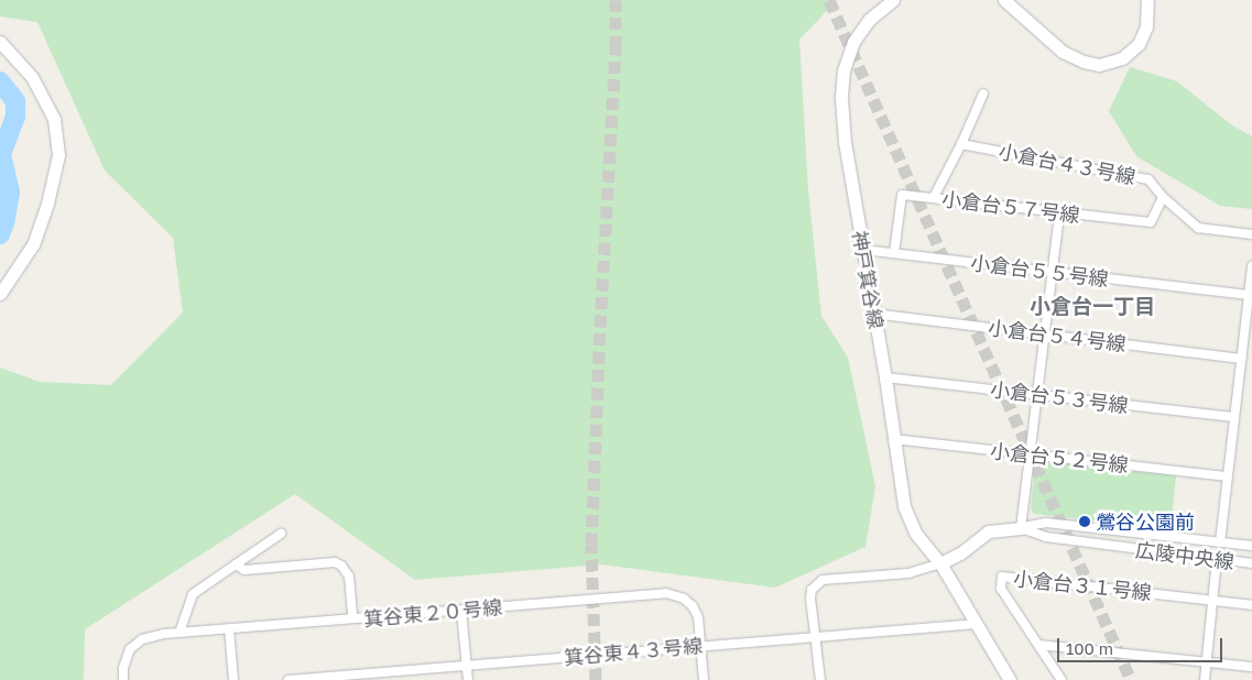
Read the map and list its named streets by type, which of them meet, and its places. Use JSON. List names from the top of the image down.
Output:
{
  "streets": {
    "street": [
      "小倉台４３号線",
      "小倉台５７号線",
      "小倉台５５号線",
      "神戸箕谷線",
      "小倉台５４号線",
      "小倉台５３号線",
      "小倉台５２号線",
      "広陵中央線",
      "小倉台３１号線",
      "箕谷東２０号線",
      "箕谷東４３号線"
    ]
  },
  "crossings": [
    ["小倉台４３号線", "小倉台５７号線"],
    ["小倉台５７号線", "小倉台５５号線"],
    ["小倉台５５号線", "神戸箕谷線"],
    ["神戸箕谷線", "小倉台５４号線"],
    ["神戸箕谷線", "小倉台５３号線"],
    ["神戸箕谷線", "小倉台５２号線"],
    ["神戸箕谷線", "広陵中央線"],
    ["神戸箕谷線", "箕谷東４３号線"],
    ["箕谷東２０号線", "箕谷東４３号線"]
  ],
  "districts": ["小倉台一丁目"],
  "places": ["鶯谷公園前"],
  "scale_bar": "100 m"
}
